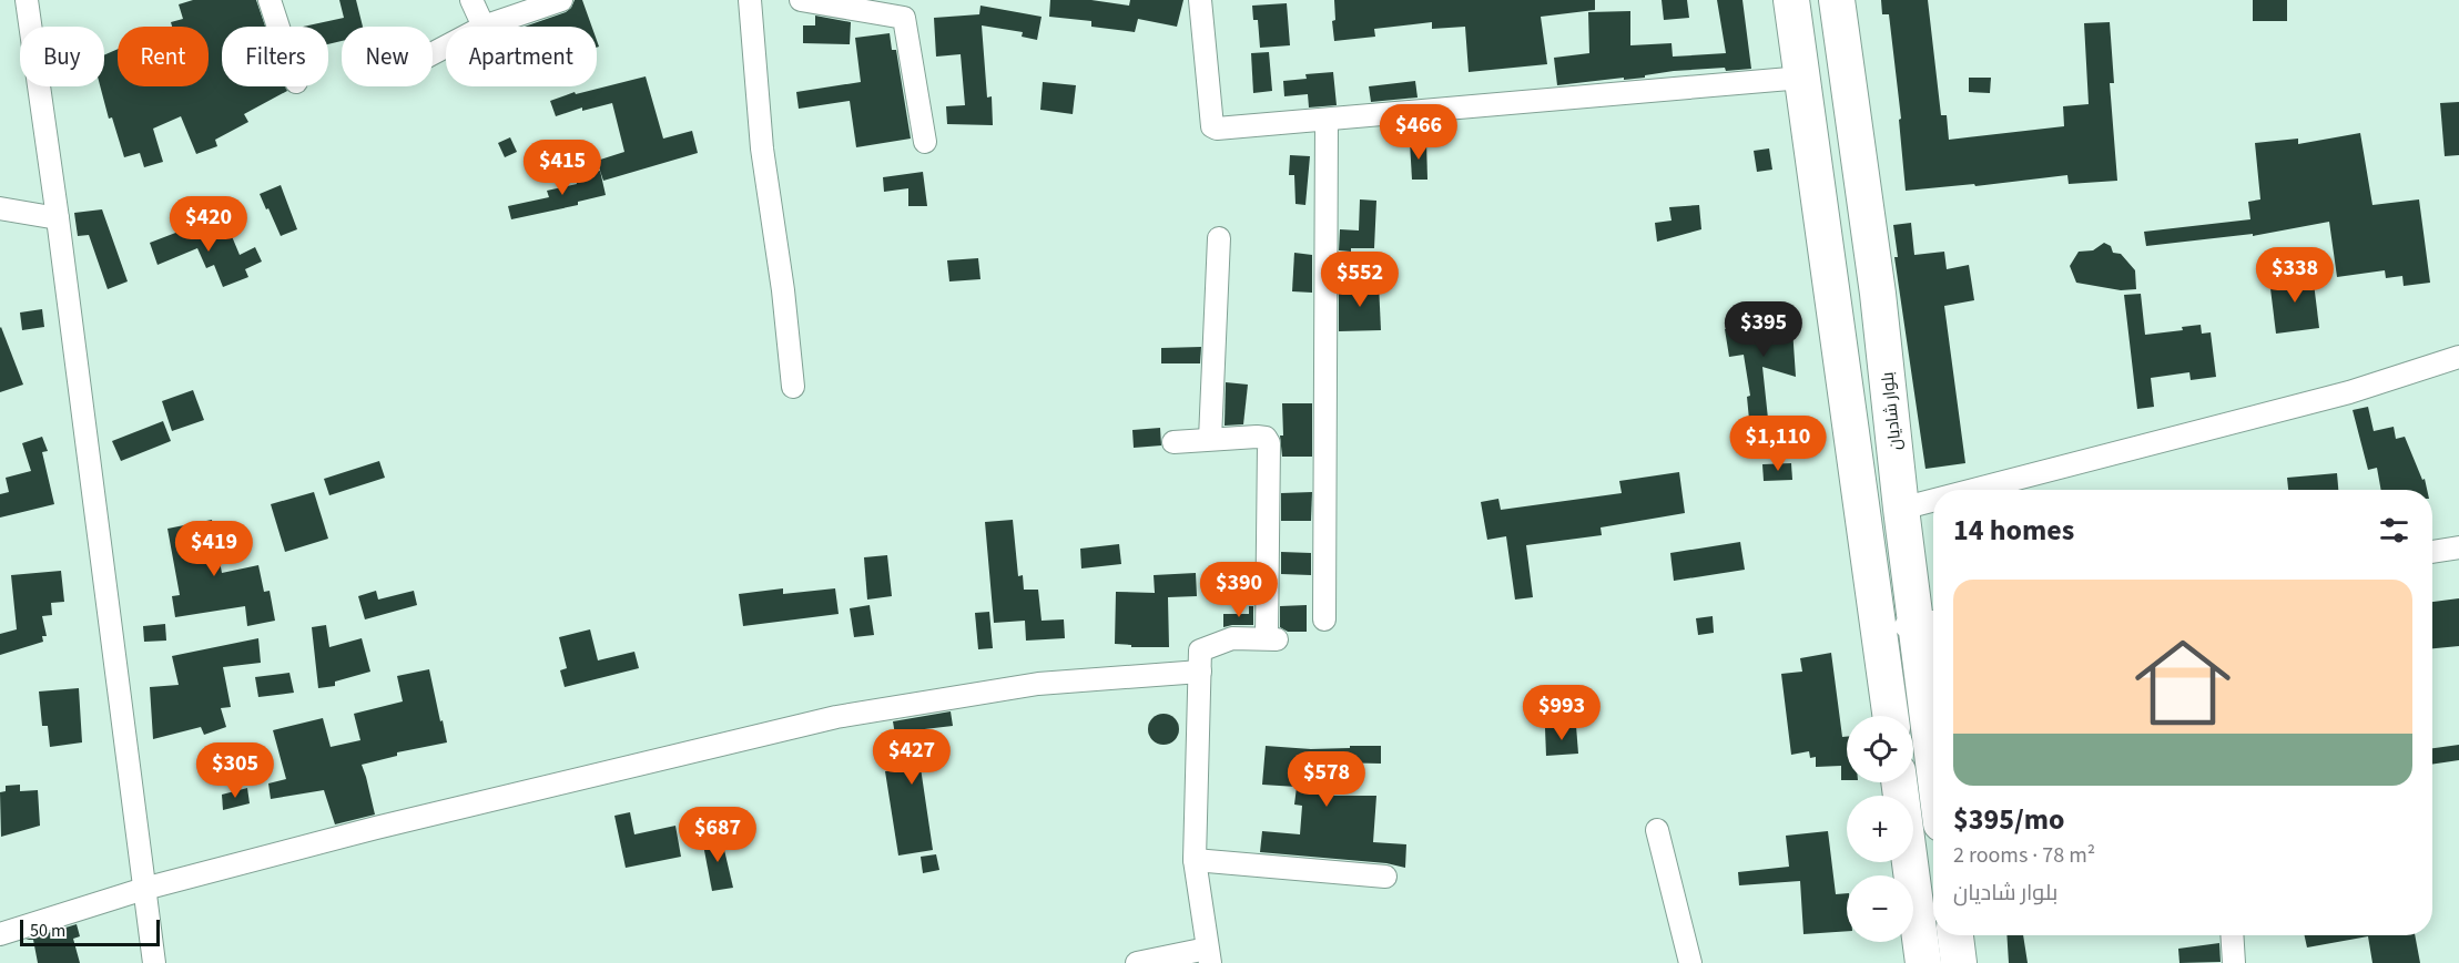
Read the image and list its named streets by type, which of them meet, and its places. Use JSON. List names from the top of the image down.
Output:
{
  "streets": {
    "main road": ["بلوار شادیان"]
  },
  "scale_bar": "50 m",
  "page": {
    "chip": [
      "Buy",
      "Rent",
      "Filters",
      "New",
      "Apartment"
    ],
    "price": [
      "$466",
      "$415",
      "$420",
      "$338",
      "$552",
      "$395",
      "$1,110",
      "$419",
      "$390",
      "$993",
      "$427",
      "$305",
      "$578",
      "$687"
    ],
    "heading": "14 homes",
    "list": [
      {
        "name": "$395/mo",
        "note": "2 rooms · 78 m² · بلوار شادیان"
      }
    ],
    "map_buttons": ["+", "−"],
    "scale": "50 m"
  }
}
